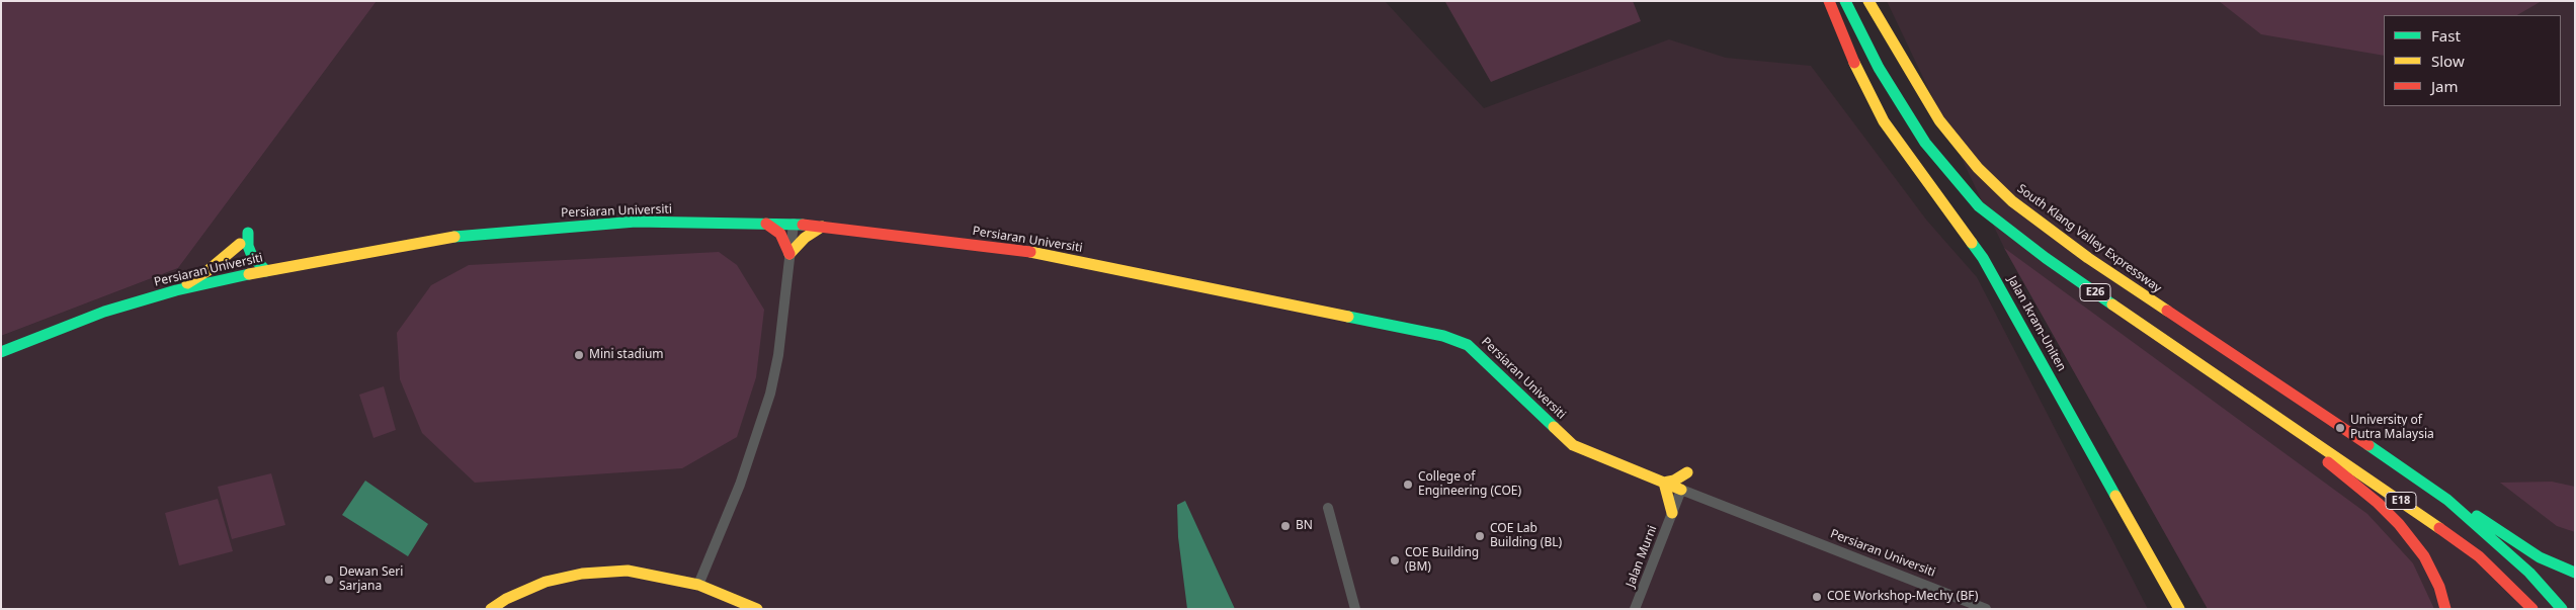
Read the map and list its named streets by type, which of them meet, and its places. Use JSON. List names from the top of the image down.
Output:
{
  "streets": {
    "main road": [
      "Persiaran Universiti",
      "South Klang Valley Expressway",
      "E26",
      "Jalan Ikram-Uniten",
      "E18"
    ],
    "street": ["Jalan Murni"]
  },
  "crossings": [
    ["Persiaran Universiti", "Jalan Murni"],
    ["South Klang Valley Expressway", "E18"],
    ["E26", "E18"]
  ],
  "places": [
    "Mini stadium",
    "University of Putra Malaysia",
    "College of Engineering (COE)",
    "BN",
    "COE Lab Building (BL)",
    "COE Building (BM)",
    "Dewan Seri Sarjana",
    "COE Workshop-Mechy (BF)"
  ],
  "legend": ["Fast", "Slow", "Jam"]
}
